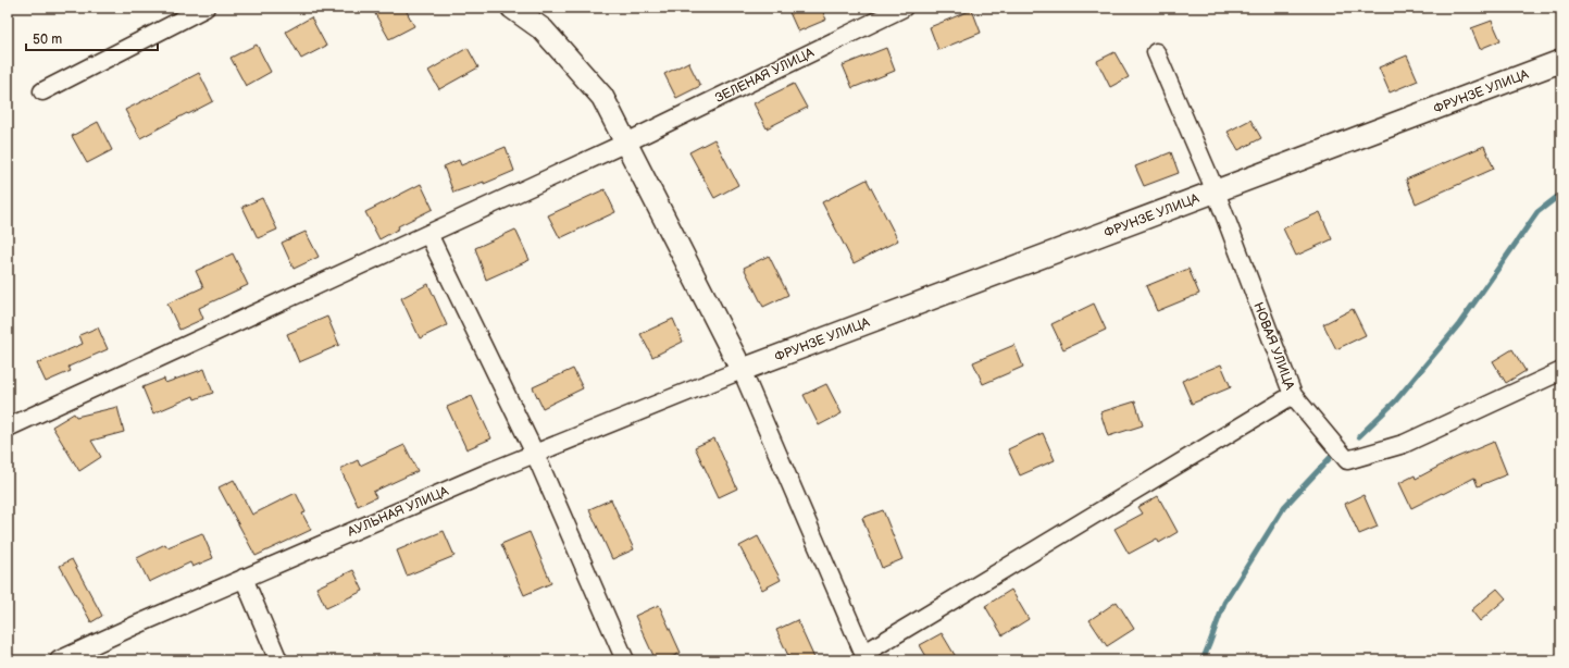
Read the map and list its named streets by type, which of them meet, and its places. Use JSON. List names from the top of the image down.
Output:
{
  "streets": {
    "street": [
      "ЗЕЛЕНАЯ УЛИЦА",
      "ФРУНЗЕ УЛИЦА",
      "НОВАЯ УЛИЦА",
      "АУЛЬНАЯ УЛИЦА"
    ]
  },
  "crossings": [
    ["ФРУНЗЕ УЛИЦА", "НОВАЯ УЛИЦА"],
    ["ФРУНЗЕ УЛИЦА", "АУЛЬНАЯ УЛИЦА"]
  ],
  "scale_bar": "50 m"
}
